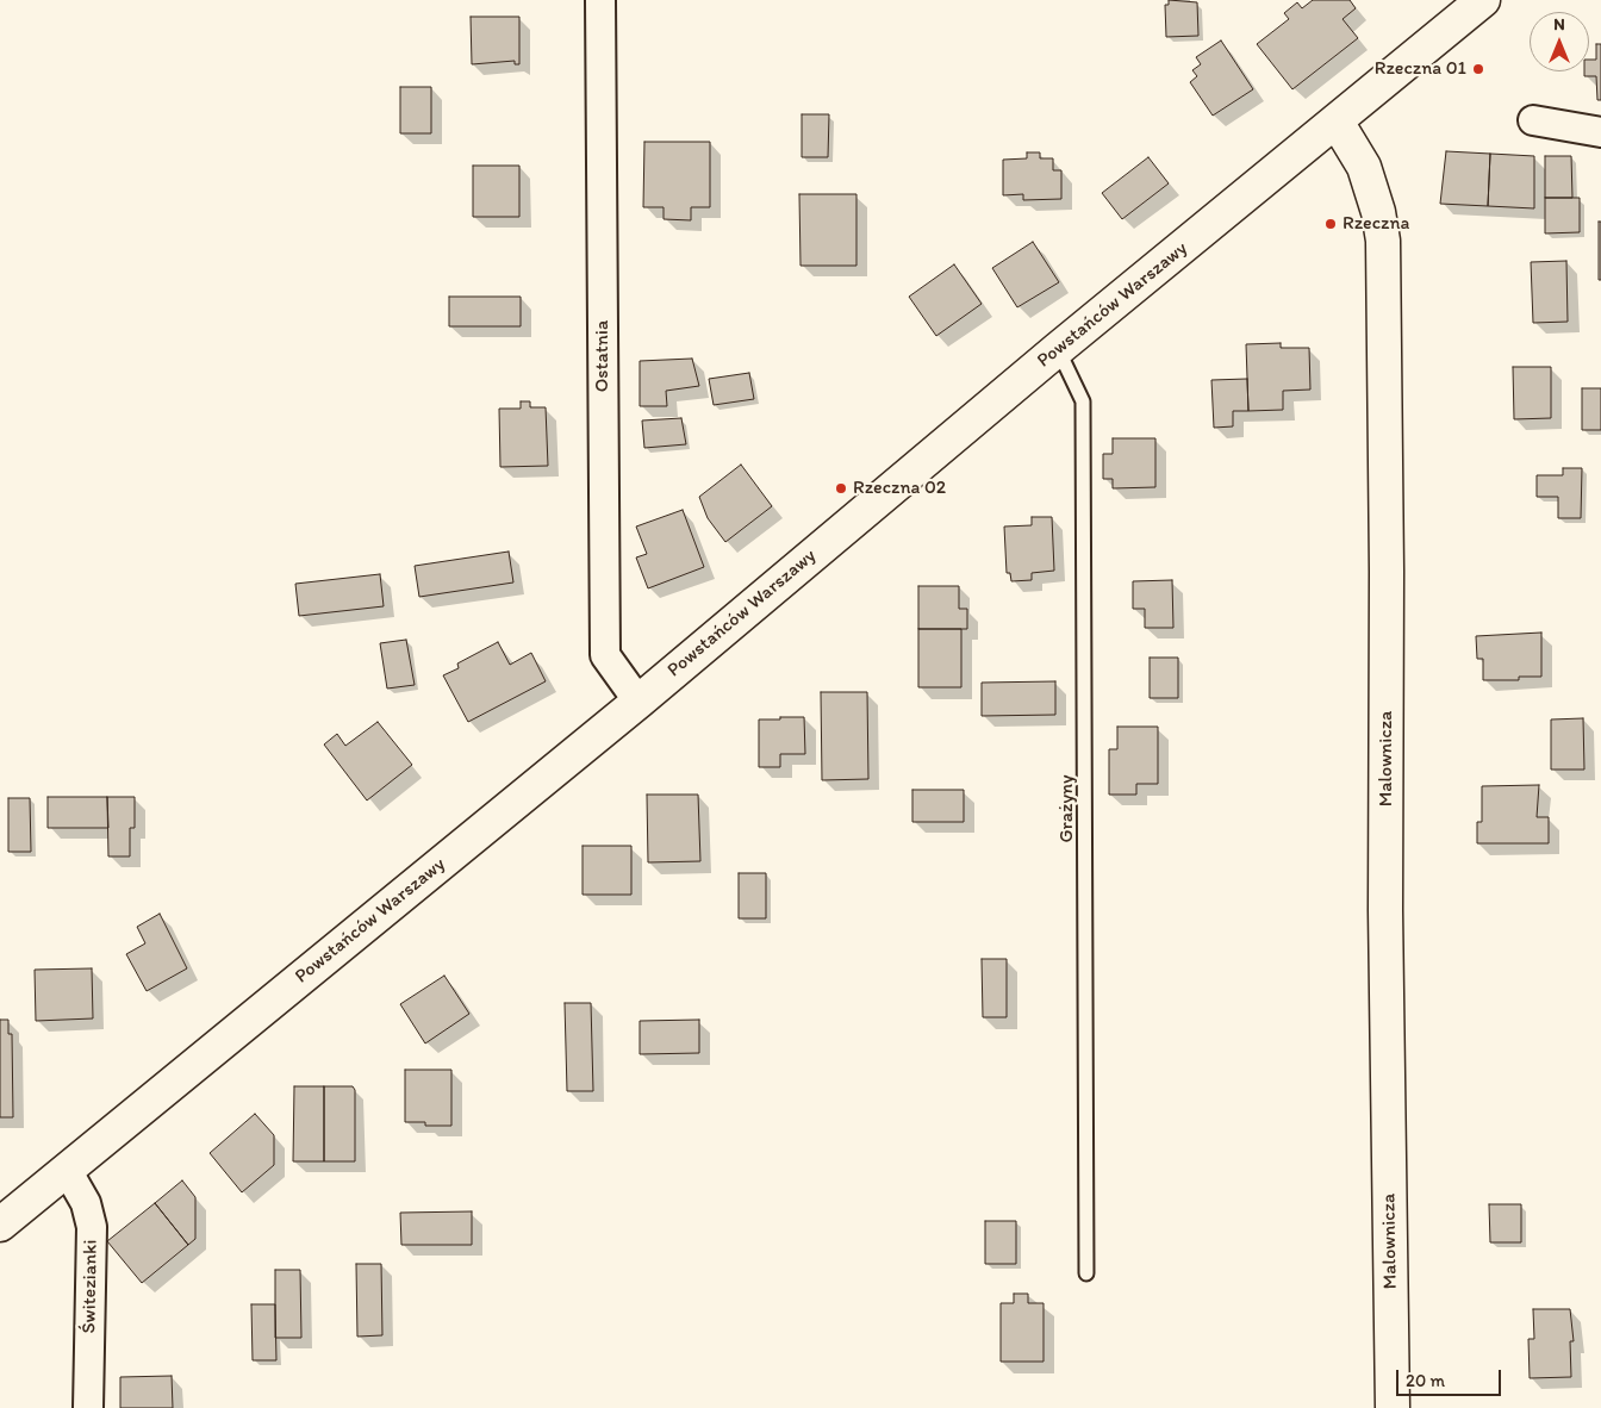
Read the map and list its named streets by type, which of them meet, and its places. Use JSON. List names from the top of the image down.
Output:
{
  "streets": {
    "main road": ["Powstańców Warszawy", "Malownicza"],
    "street": ["Ostatnia", "Świtezianki"],
    "lane": ["Grażyny"]
  },
  "crossings": [
    ["Powstańców Warszawy", "Ostatnia"],
    ["Powstańców Warszawy", "Malownicza"],
    ["Powstańców Warszawy", "Grażyny"],
    ["Powstańców Warszawy", "Świtezianki"]
  ],
  "places": ["Rzeczna 01", "Rzeczna", "Rzeczna 02"],
  "scale_bar": "20 m",
  "north": "top"
}
